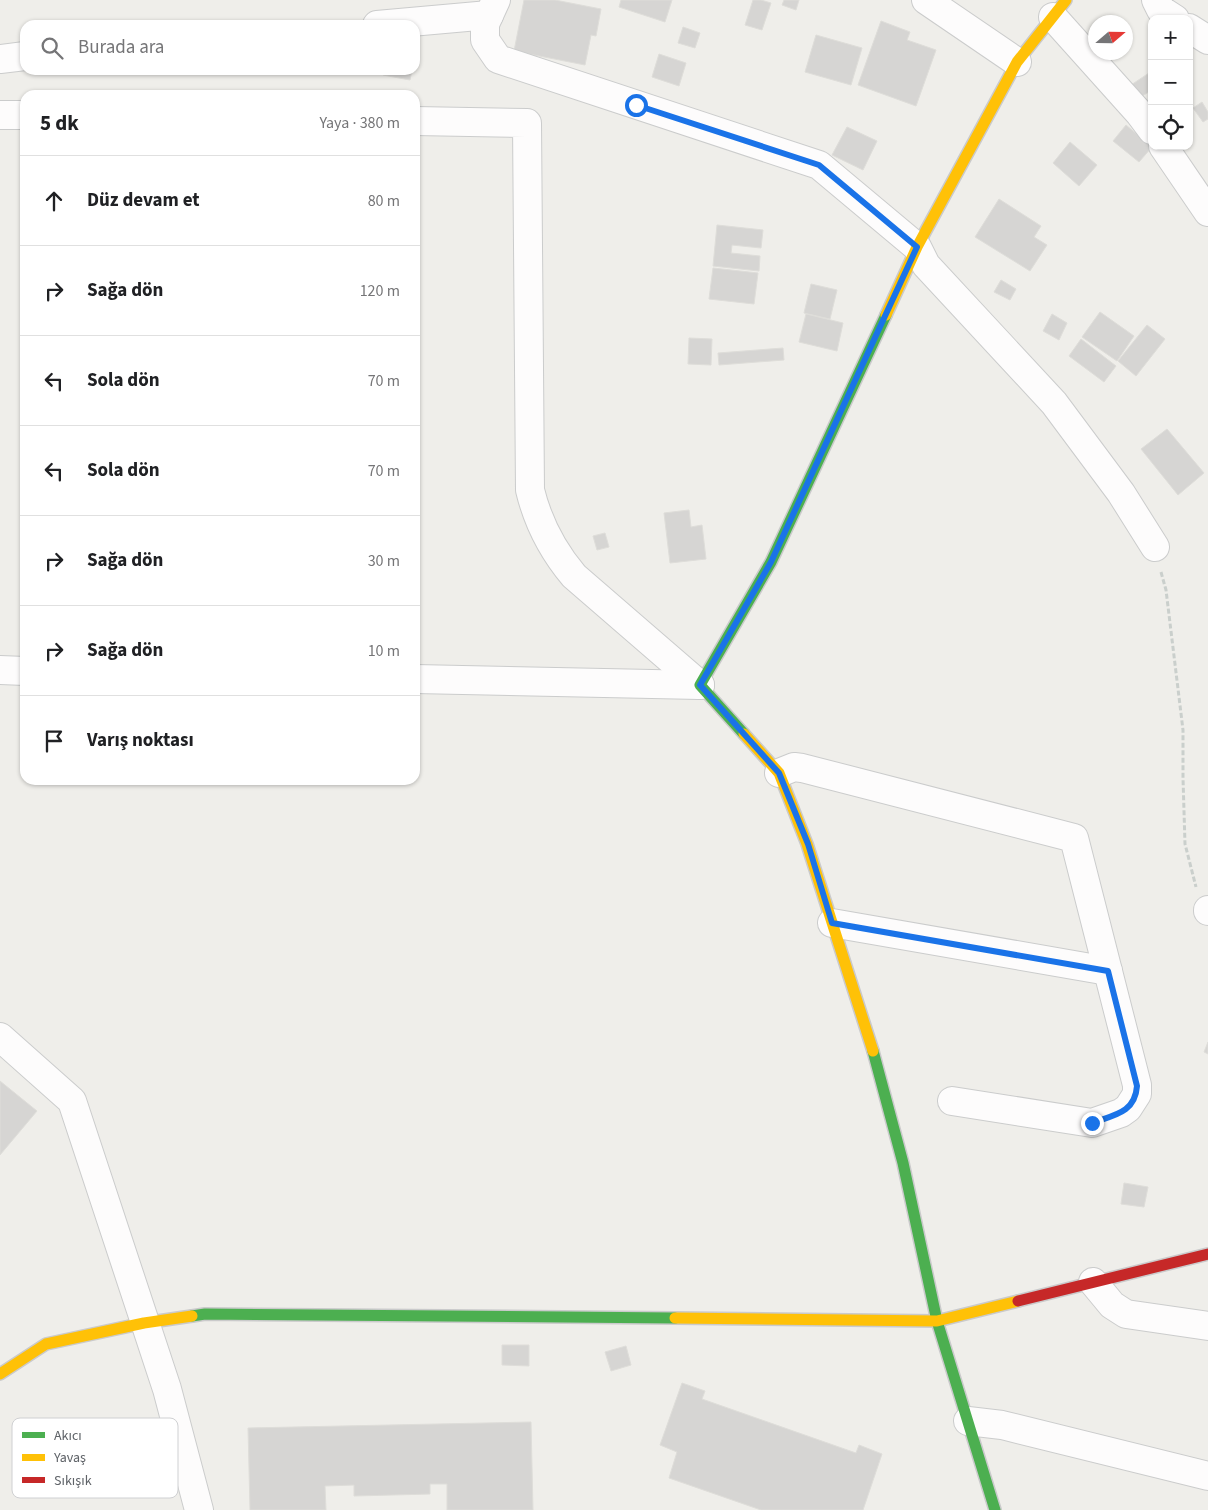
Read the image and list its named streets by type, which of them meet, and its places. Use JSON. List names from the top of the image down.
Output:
{
  "legend": ["Akıcı", "Yavaş", "Sıkışık"],
  "north": "right",
  "page": {
    "map_buttons": ["+", "−"],
    "search": "Burada ara",
    "heading": ["5 dk", "Yaya · 380 m"],
    "list": [
      ["Düz devam et", "80 m"],
      ["Sağa dön", "120 m"],
      ["Sola dön", "70 m"],
      ["Sola dön", "70 m"],
      ["Sağa dön", "30 m"],
      ["Sağa dön", "10 m"],
      "Varış noktası"
    ]
  }
}
